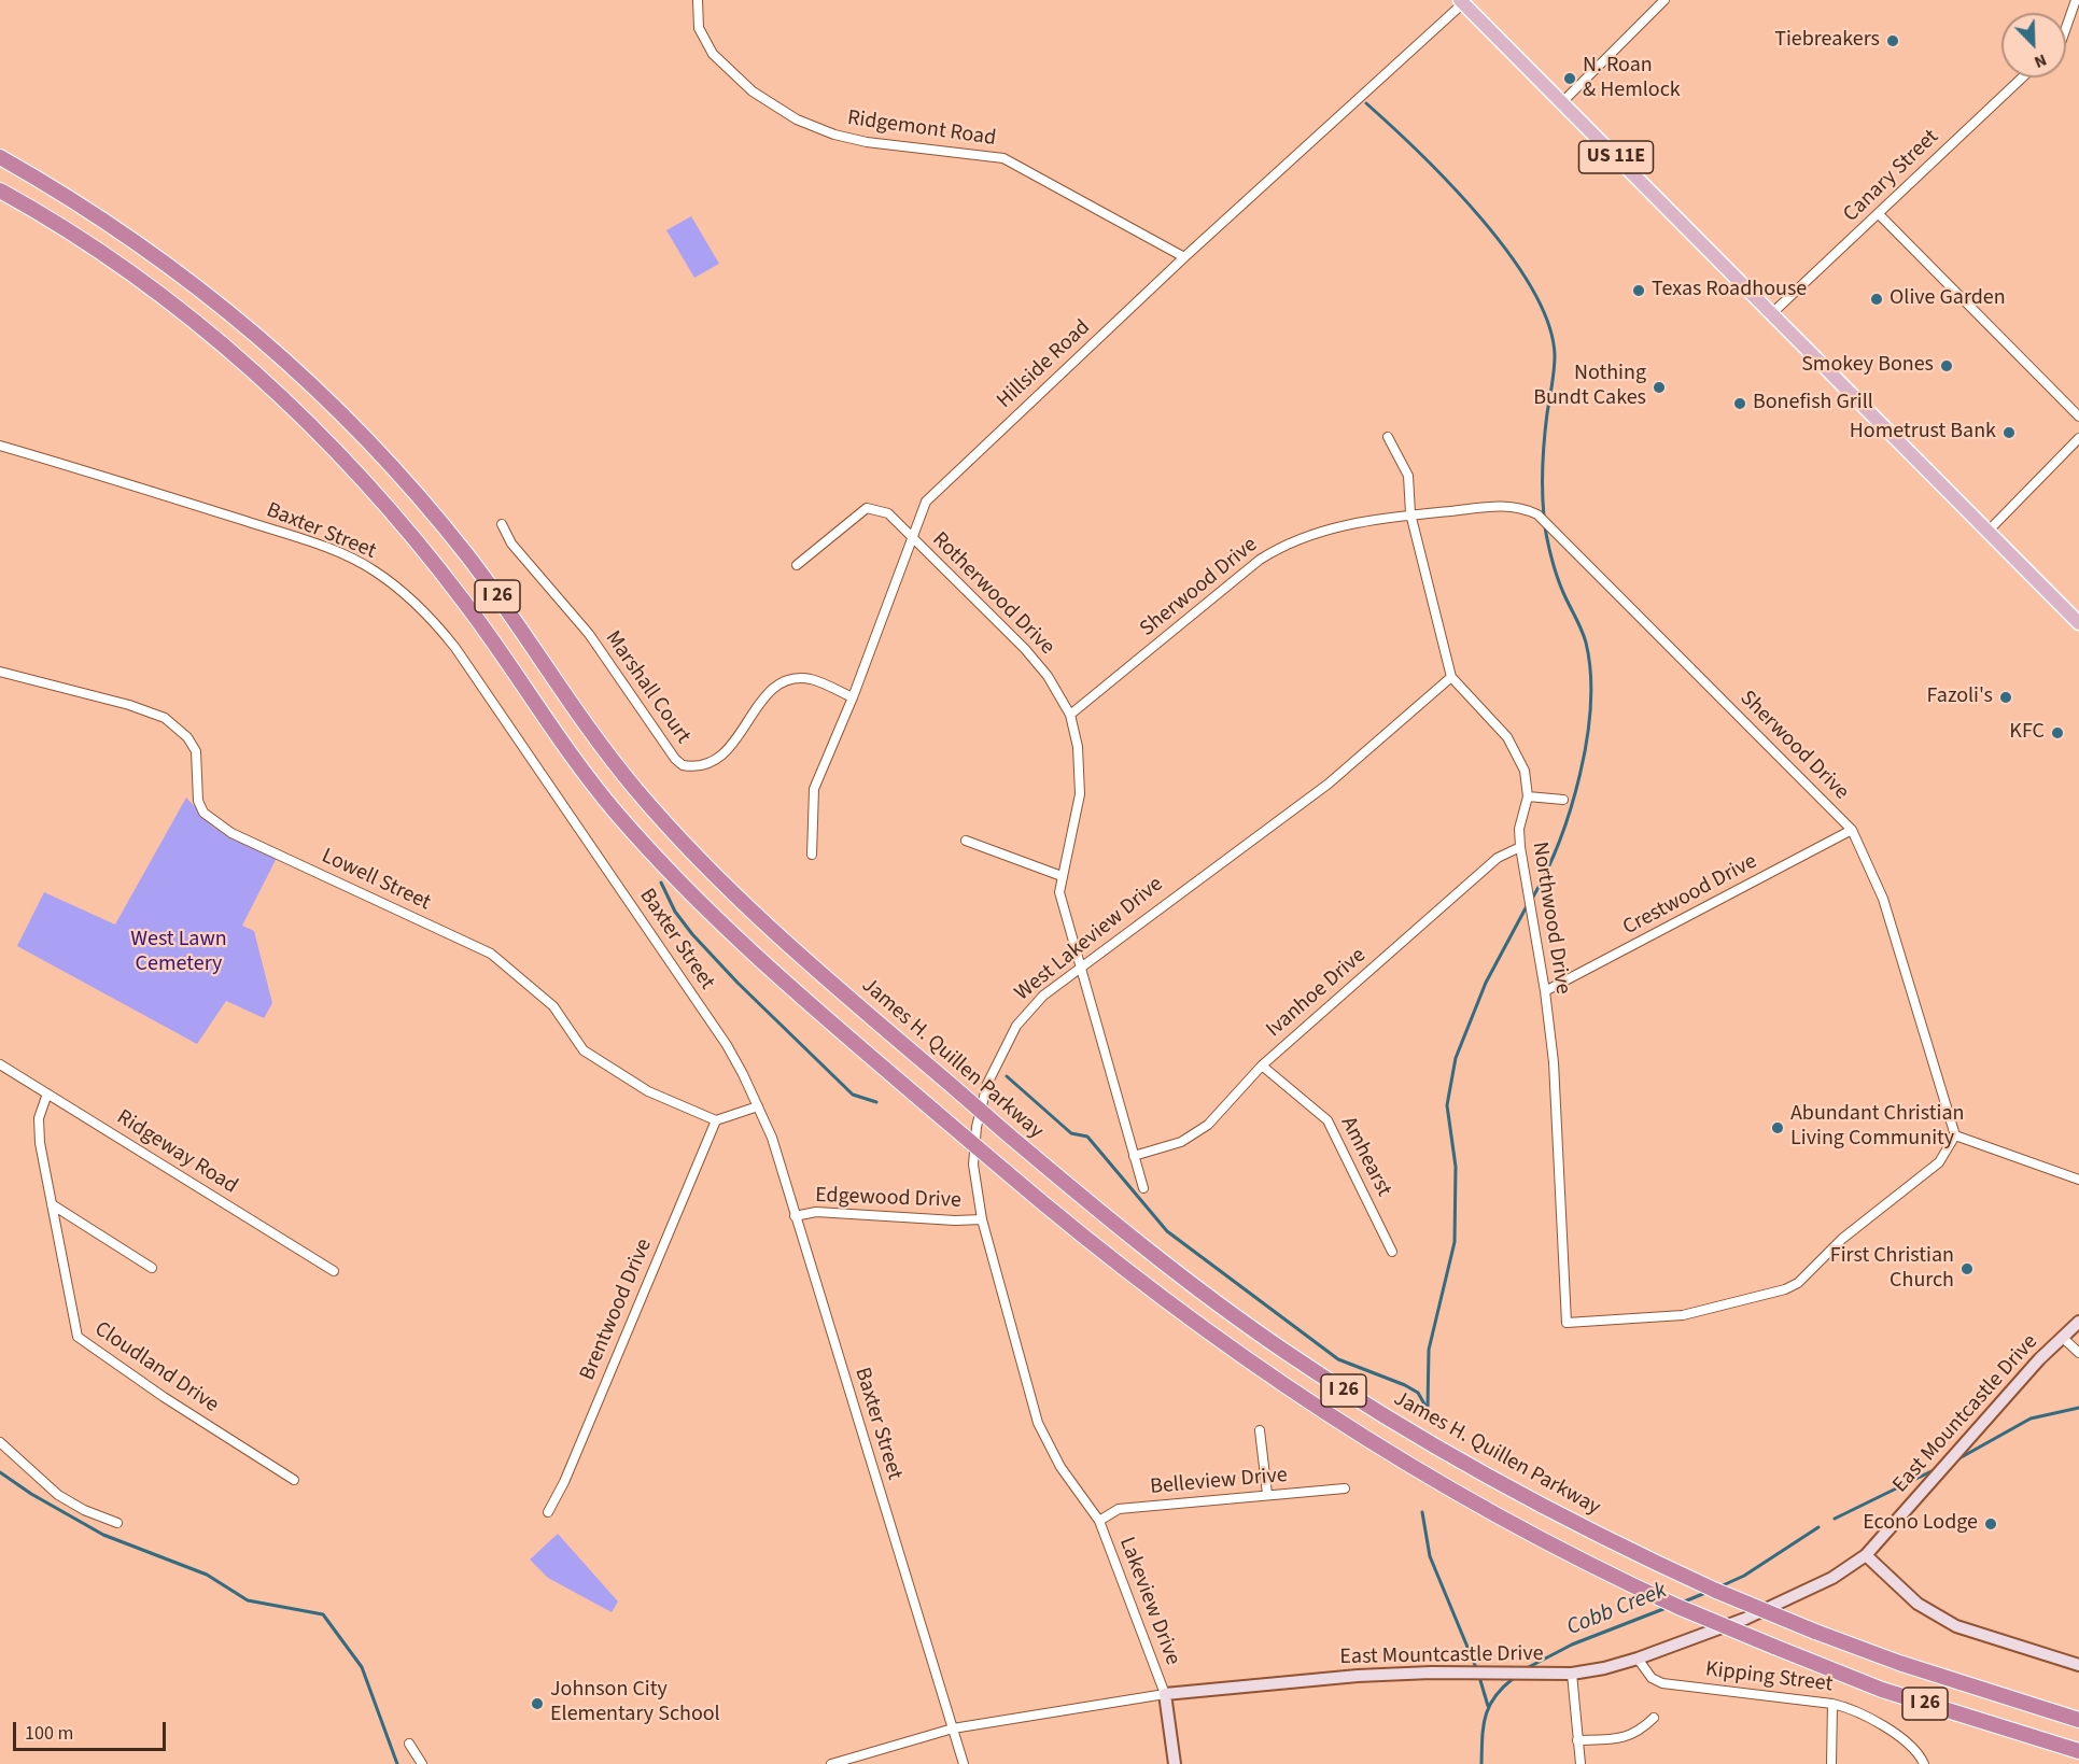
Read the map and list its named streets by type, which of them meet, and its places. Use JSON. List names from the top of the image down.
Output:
{
  "streets": {
    "highway": ["I 26", "James H. Quillen Parkway"],
    "main road": ["US 11E"],
    "street": [
      "Ridgemont Road",
      "Canary Street",
      "Hillside Road",
      "Baxter Street",
      "Sherwood Drive",
      "Rotherwood Drive",
      "Marshall Court",
      "Lowell Street",
      "Crestwood Drive",
      "Northwood Drive",
      "West Lakeview Drive",
      "Ivanhoe Drive",
      "Ridgeway Road",
      "Amhearst",
      "Edgewood Drive",
      "Brentwood Drive",
      "Cloudland Drive",
      "East Mountcastle Drive",
      "Belleview Drive",
      "Lakeview Drive",
      "Kipping Street"
    ]
  },
  "crossings": [
    ["Ridgemont Road", "Hillside Road"],
    ["US 11E", "Canary Street"],
    ["US 11E", "Hillside Road"],
    ["Hillside Road", "Rotherwood Drive"],
    ["Hillside Road", "Marshall Court"],
    ["Baxter Street", "Edgewood Drive"],
    ["Baxter Street", "East Mountcastle Drive"],
    ["Sherwood Drive", "Rotherwood Drive"],
    ["Sherwood Drive", "Crestwood Drive"],
    ["Sherwood Drive", "Northwood Drive"],
    ["Rotherwood Drive", "West Lakeview Drive"],
    ["Rotherwood Drive", "Ivanhoe Drive"],
    ["Lowell Street", "Brentwood Drive"],
    ["Crestwood Drive", "Northwood Drive"],
    ["Northwood Drive", "West Lakeview Drive"],
    ["Northwood Drive", "Ivanhoe Drive"],
    ["West Lakeview Drive", "Edgewood Drive"],
    ["West Lakeview Drive", "Belleview Drive"],
    ["West Lakeview Drive", "Lakeview Drive"],
    ["Ivanhoe Drive", "Amhearst"],
    ["Ridgeway Road", "Cloudland Drive"],
    ["East Mountcastle Drive", "Lakeview Drive"],
    ["East Mountcastle Drive", "Kipping Street"],
    ["Belleview Drive", "Lakeview Drive"]
  ],
  "water": ["Cobb Creek"],
  "parks": ["West Lawn Cemetery"],
  "places": [
    "Tiebreakers",
    "N. Roan & Hemlock",
    "Texas Roadhouse",
    "Olive Garden",
    "Smokey Bones",
    "Nothing Bundt Cakes",
    "Bonefish Grill",
    "Hometrust Bank",
    "Fazoli's",
    "KFC",
    "Abundant Christian Living Community",
    "First Christian Church",
    "Econo Lodge",
    "Johnson City Elementary School"
  ],
  "scale_bar": "100 m",
  "north": "bottom right"
}
